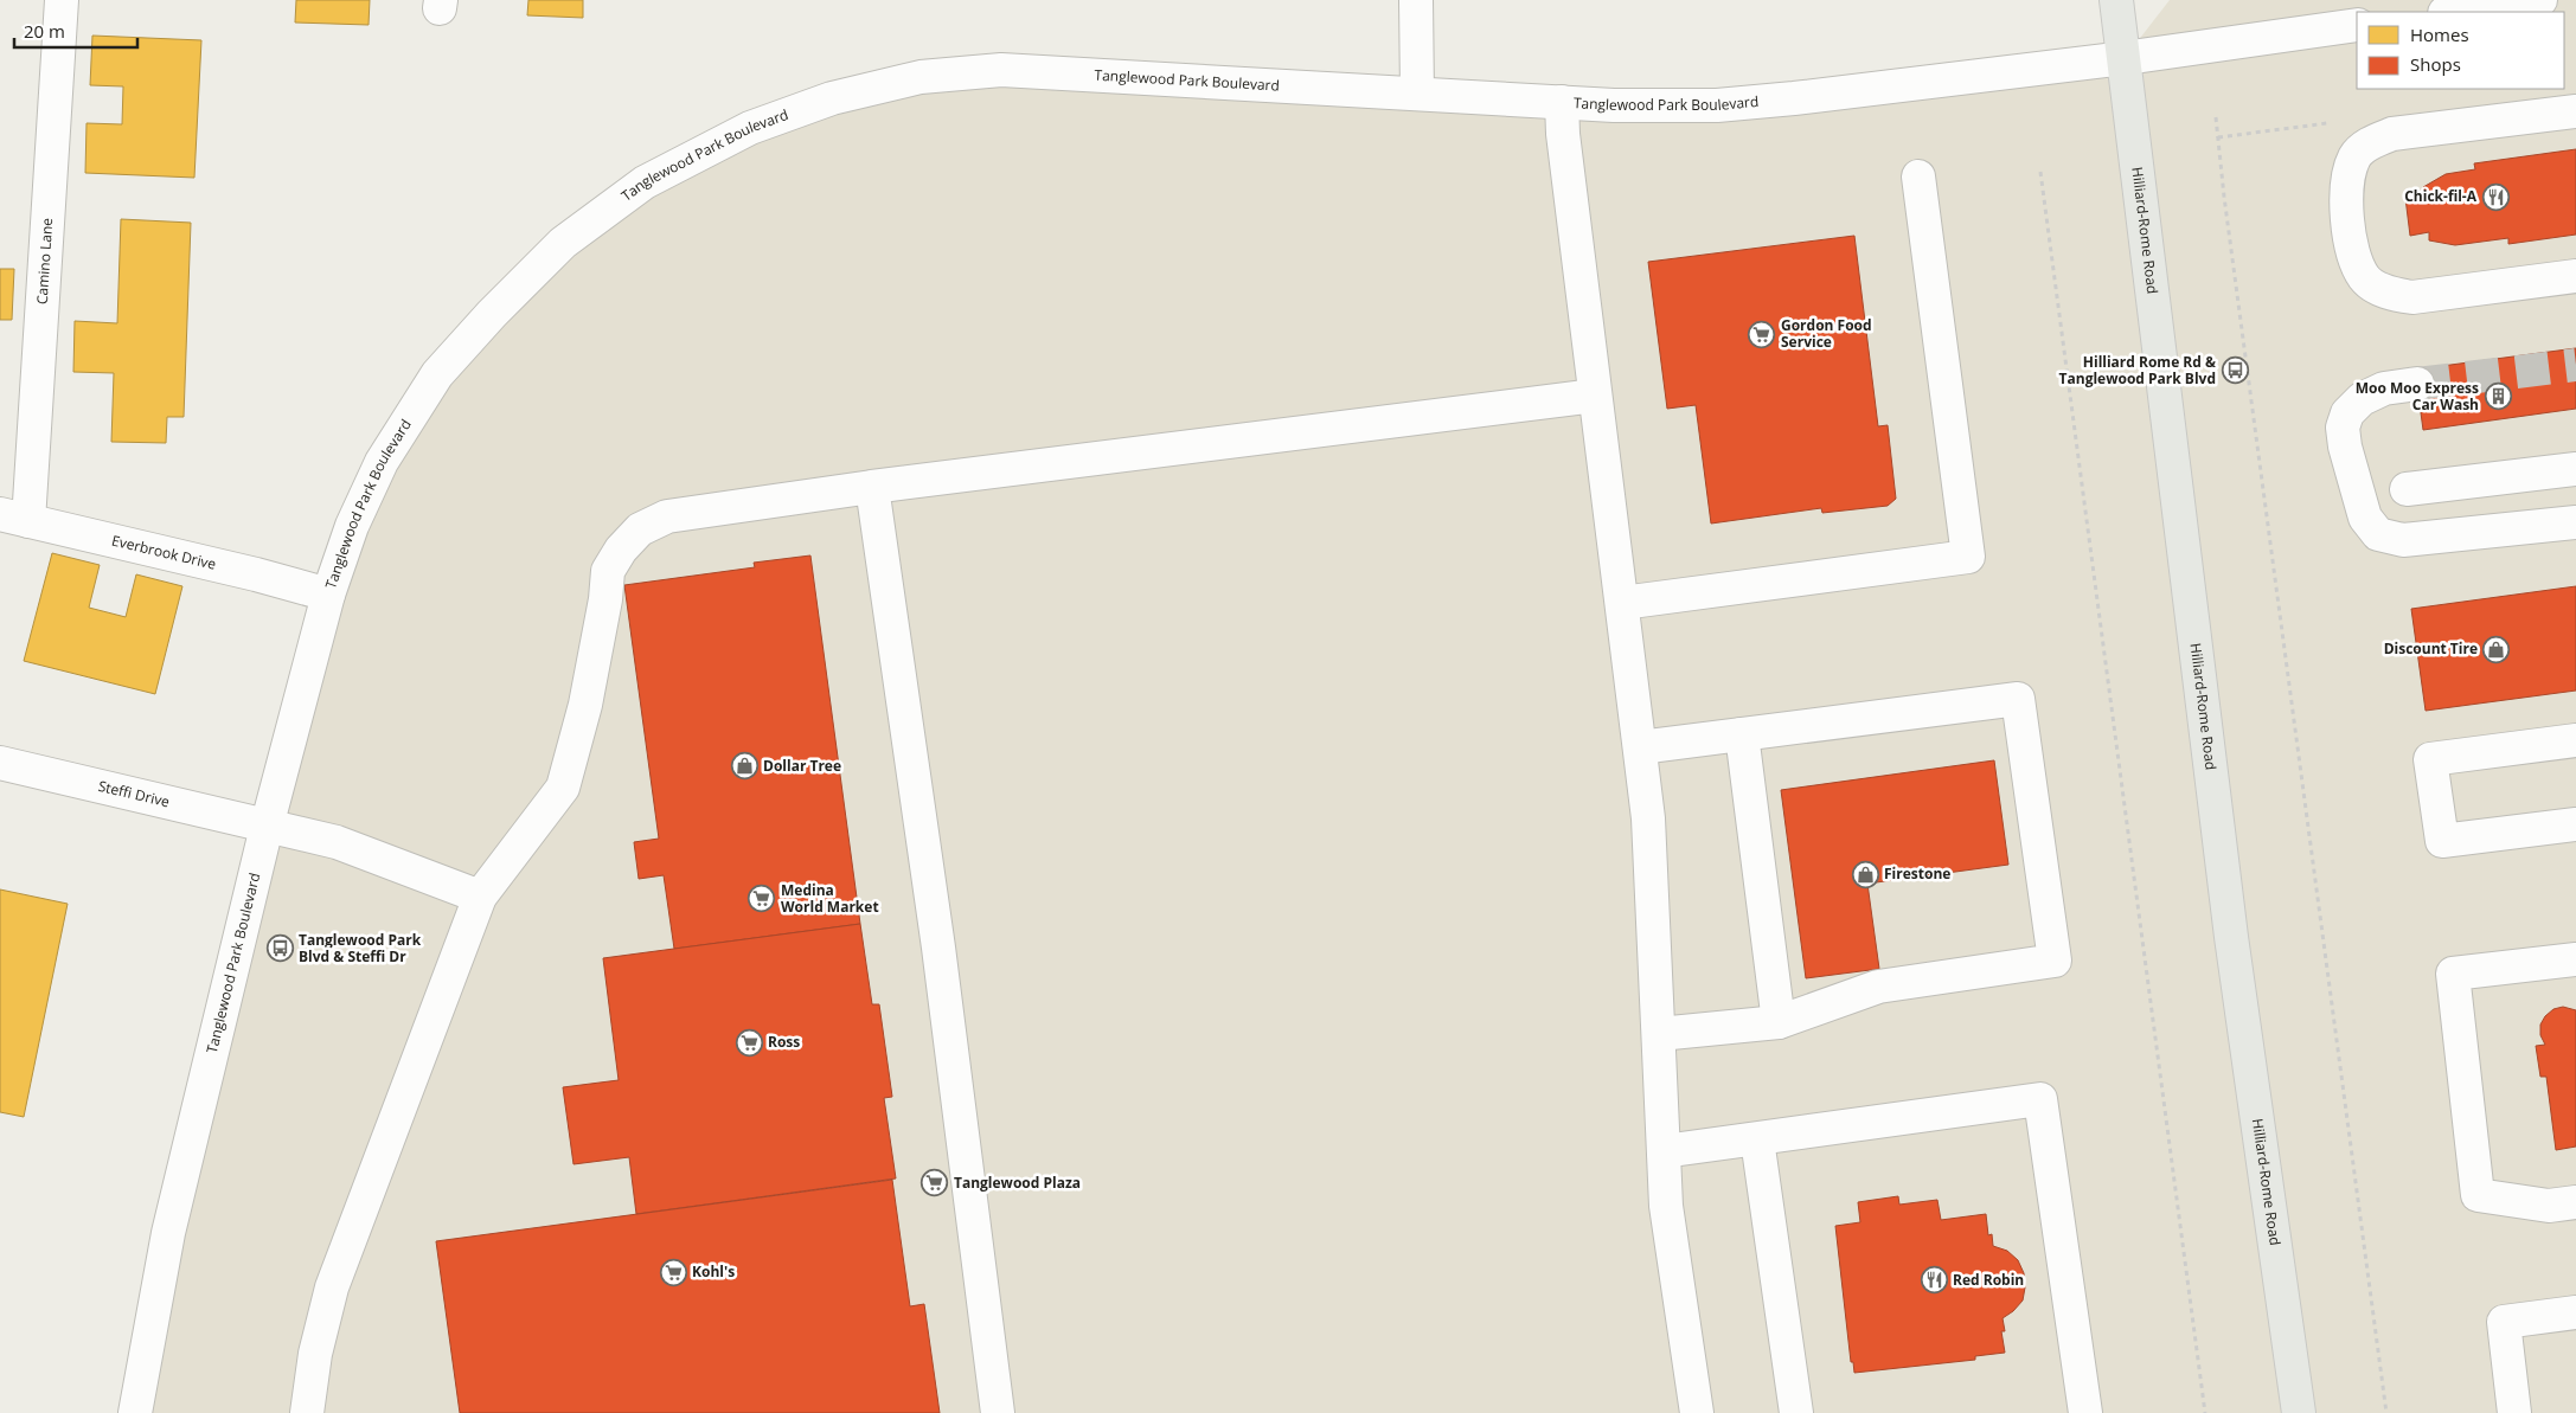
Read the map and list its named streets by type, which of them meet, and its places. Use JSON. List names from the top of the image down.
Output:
{
  "streets": {
    "main road": ["Hilliard-Rome Road"],
    "street": [
      "Tanglewood Park Boulevard",
      "Camino Lane",
      "Everbrook Drive",
      "Steffi Drive"
    ]
  },
  "crossings": [
    ["Tanglewood Park Boulevard", "Hilliard-Rome Road"],
    ["Tanglewood Park Boulevard", "Everbrook Drive"],
    ["Tanglewood Park Boulevard", "Steffi Drive"],
    ["Camino Lane", "Everbrook Drive"]
  ],
  "places": {
    "restaurant": ["Chick-fil-A", "Red Robin"],
    "supermarket": [
      "Gordon Food Service",
      "Medina World Market",
      "Ross",
      "Tanglewood Plaza",
      "Kohl's"
    ],
    "bus stop": ["Hilliard Rome Rd & Tanglewood Park Blvd", "Tanglewood Park Blvd & Steffi Dr"],
    "building": ["Moo Moo Express Car Wash"],
    "shop": ["Discount Tire", "Dollar Tree", "Firestone"]
  },
  "legend": ["Homes", "Shops"],
  "scale_bar": "20 m"
}
